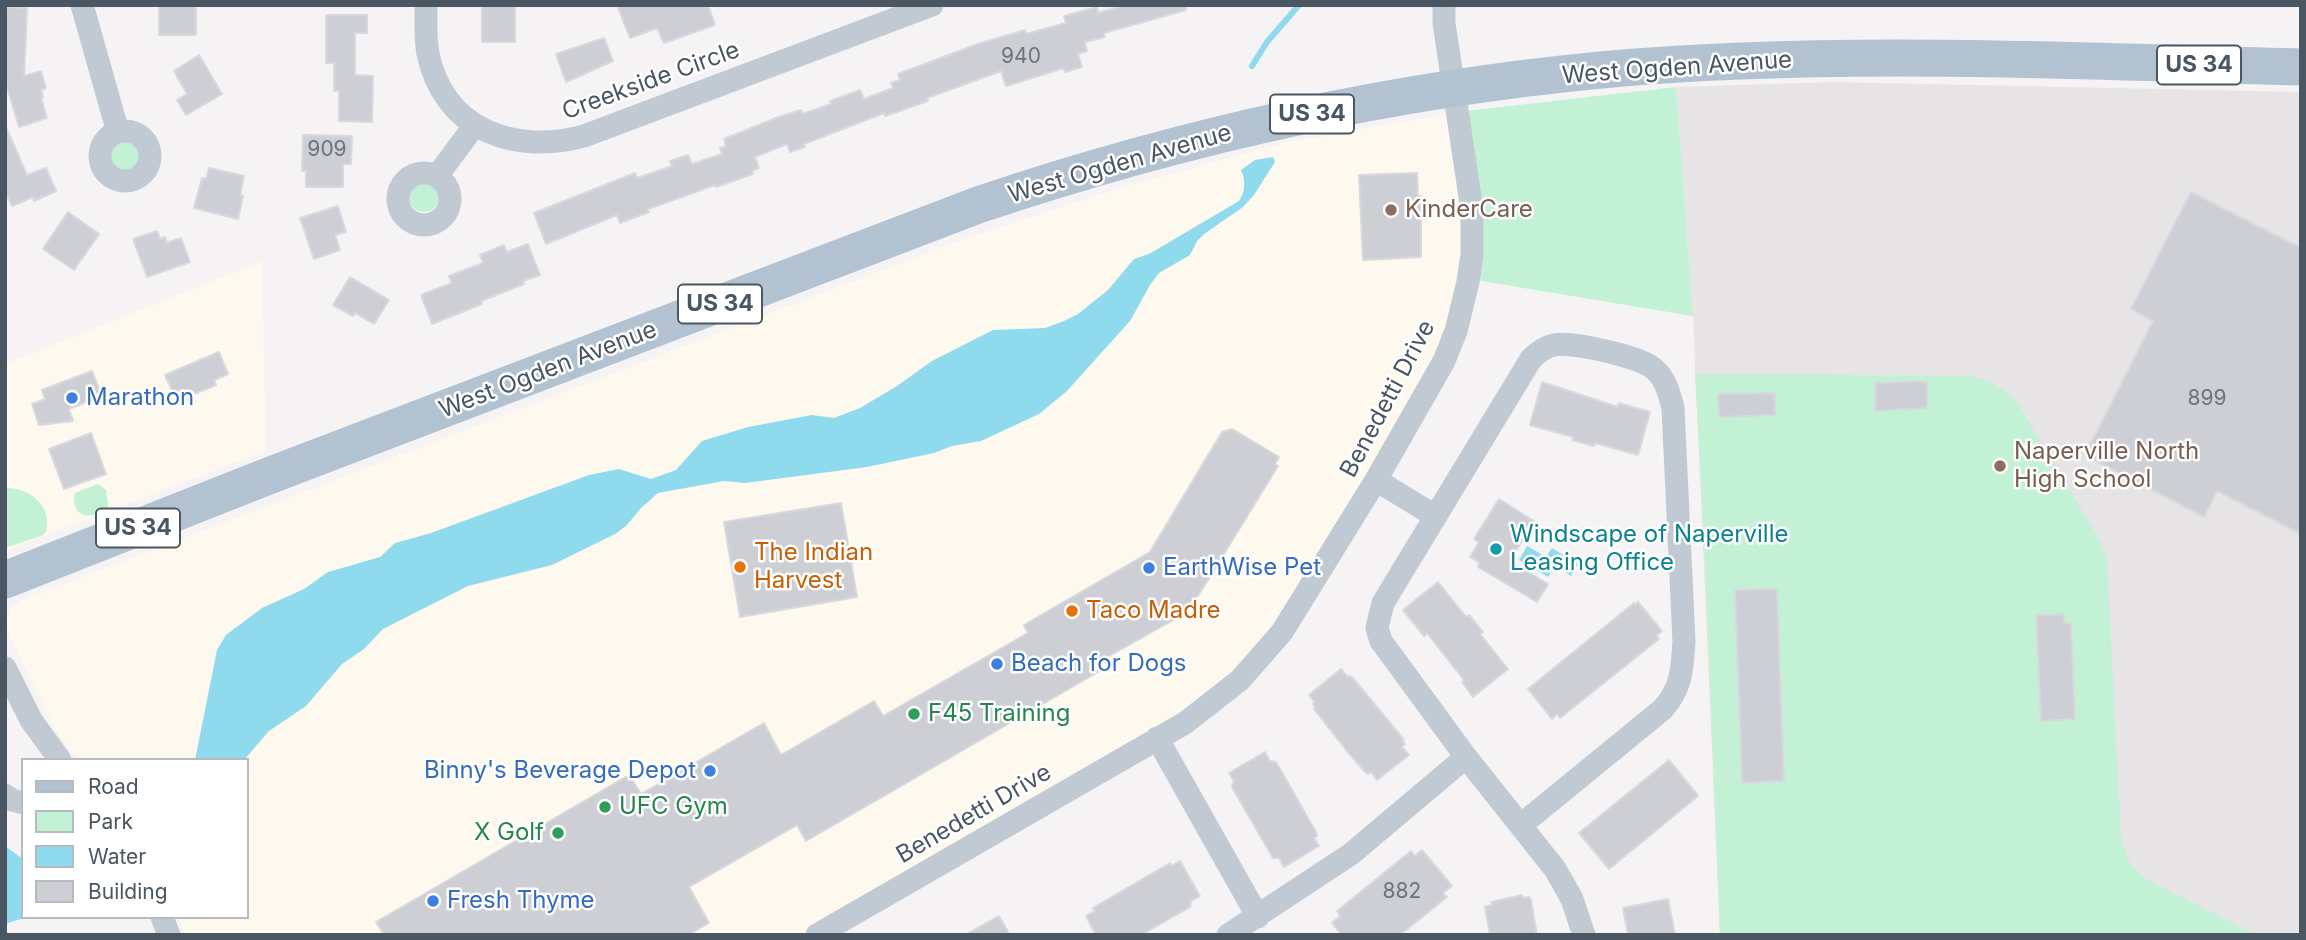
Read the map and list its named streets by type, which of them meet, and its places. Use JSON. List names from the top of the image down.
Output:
{
  "streets": {
    "main road": ["US 34", "West Ogden Avenue"],
    "street": ["Creekside Circle", "Benedetti Drive"]
  },
  "crossings": [
    ["West Ogden Avenue", "Benedetti Drive"]
  ],
  "places": [
    "KinderCare",
    "Marathon",
    "Naperville North High School",
    "Windscape of Naperville Leasing Office",
    "The Indian Harvest",
    "EarthWise Pet",
    "Taco Madre",
    "Beach for Dogs",
    "F45 Training",
    "Binny's Beverage Depot",
    "UFC Gym",
    "X Golf",
    "Fresh Thyme"
  ],
  "house_numbers": [
    "940",
    "909",
    "899",
    "882"
  ],
  "legend": [
    "Road",
    "Park",
    "Water",
    "Building"
  ]
}
